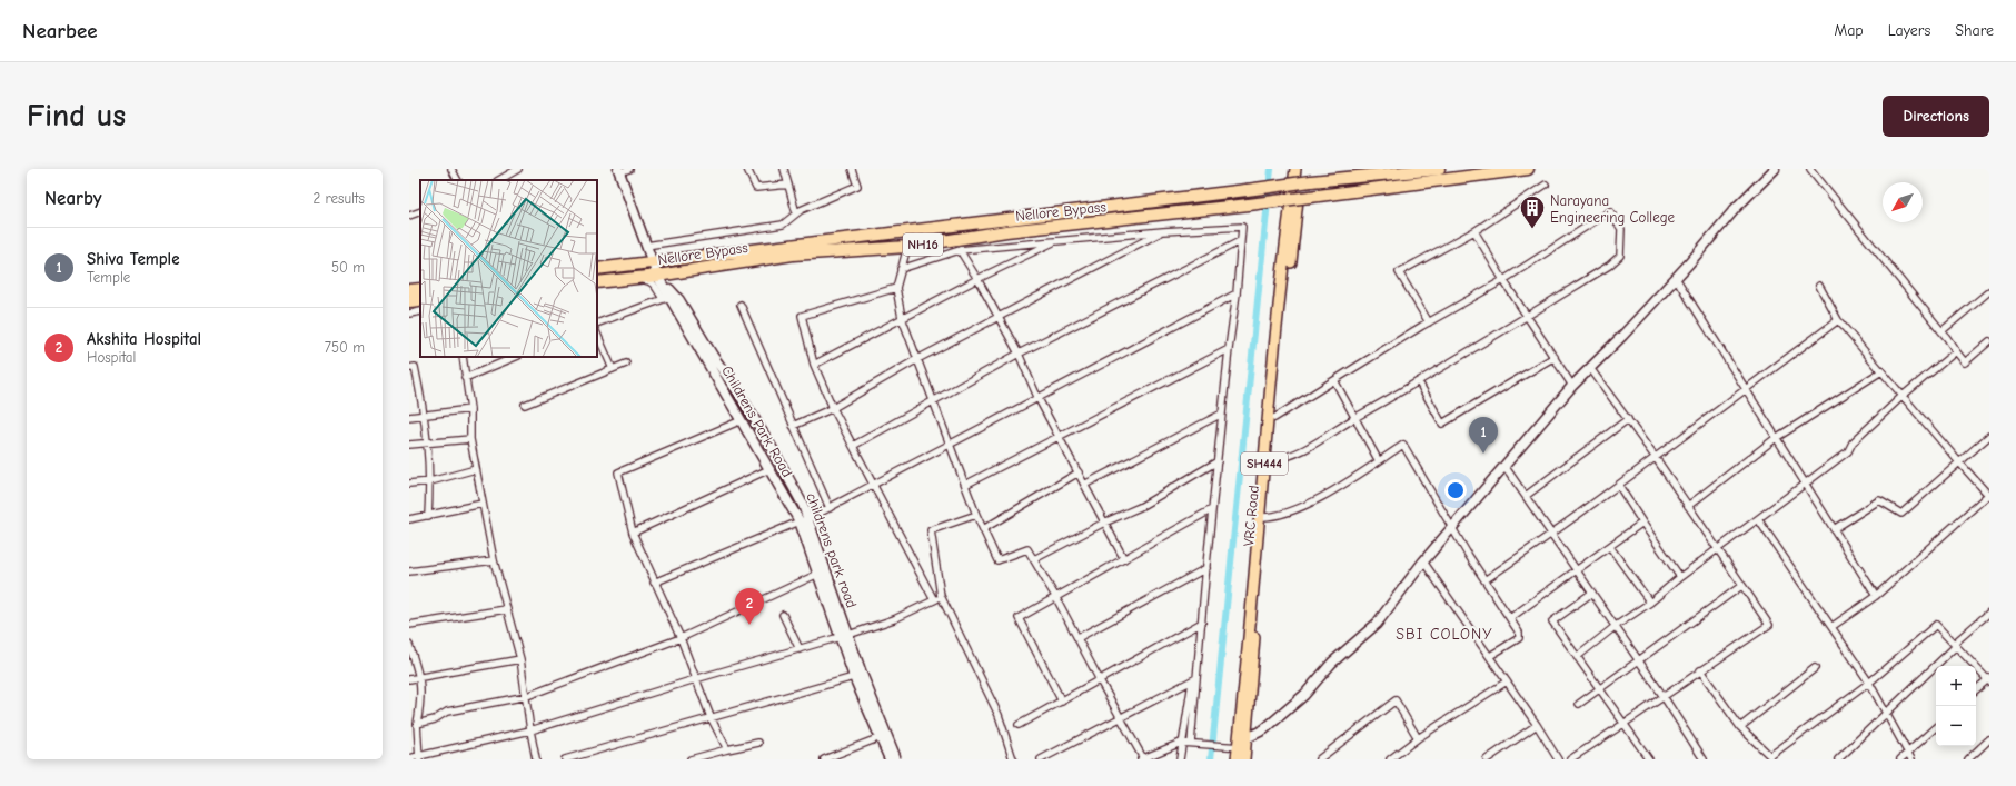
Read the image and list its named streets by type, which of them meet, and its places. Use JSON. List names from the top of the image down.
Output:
{
  "streets": {
    "highway": ["Nellore Bypass", "NH16"],
    "main road": ["SH444", "VRC Road"],
    "street": ["Childrens Park Road", "childrens park road"]
  },
  "crossings": [
    ["Nellore Bypass", "childrens park road"],
    ["Childrens Park Road", "childrens park road"],
    ["SH444", "VRC Road"]
  ],
  "districts": ["SBI COLONY"],
  "places": {
    "building": ["Narayana Engineering College"]
  },
  "north": "bottom left",
  "page": {
    "header": "Nearbee",
    "nav": ["Map", "Layers", "Share"],
    "buttons": "Directions",
    "title": "Find us",
    "heading": ["Nearby", "2 results"],
    "list": [
      {
        "mark": "1",
        "name": "Shiva Temple",
        "note": "Temple",
        "value": "50 m"
      },
      {
        "mark": "2",
        "name": "Akshita Hospital",
        "note": "Hospital",
        "value": "750 m"
      }
    ],
    "pins": ["1", "2"],
    "map_buttons": ["+", "−"]
  }
}
